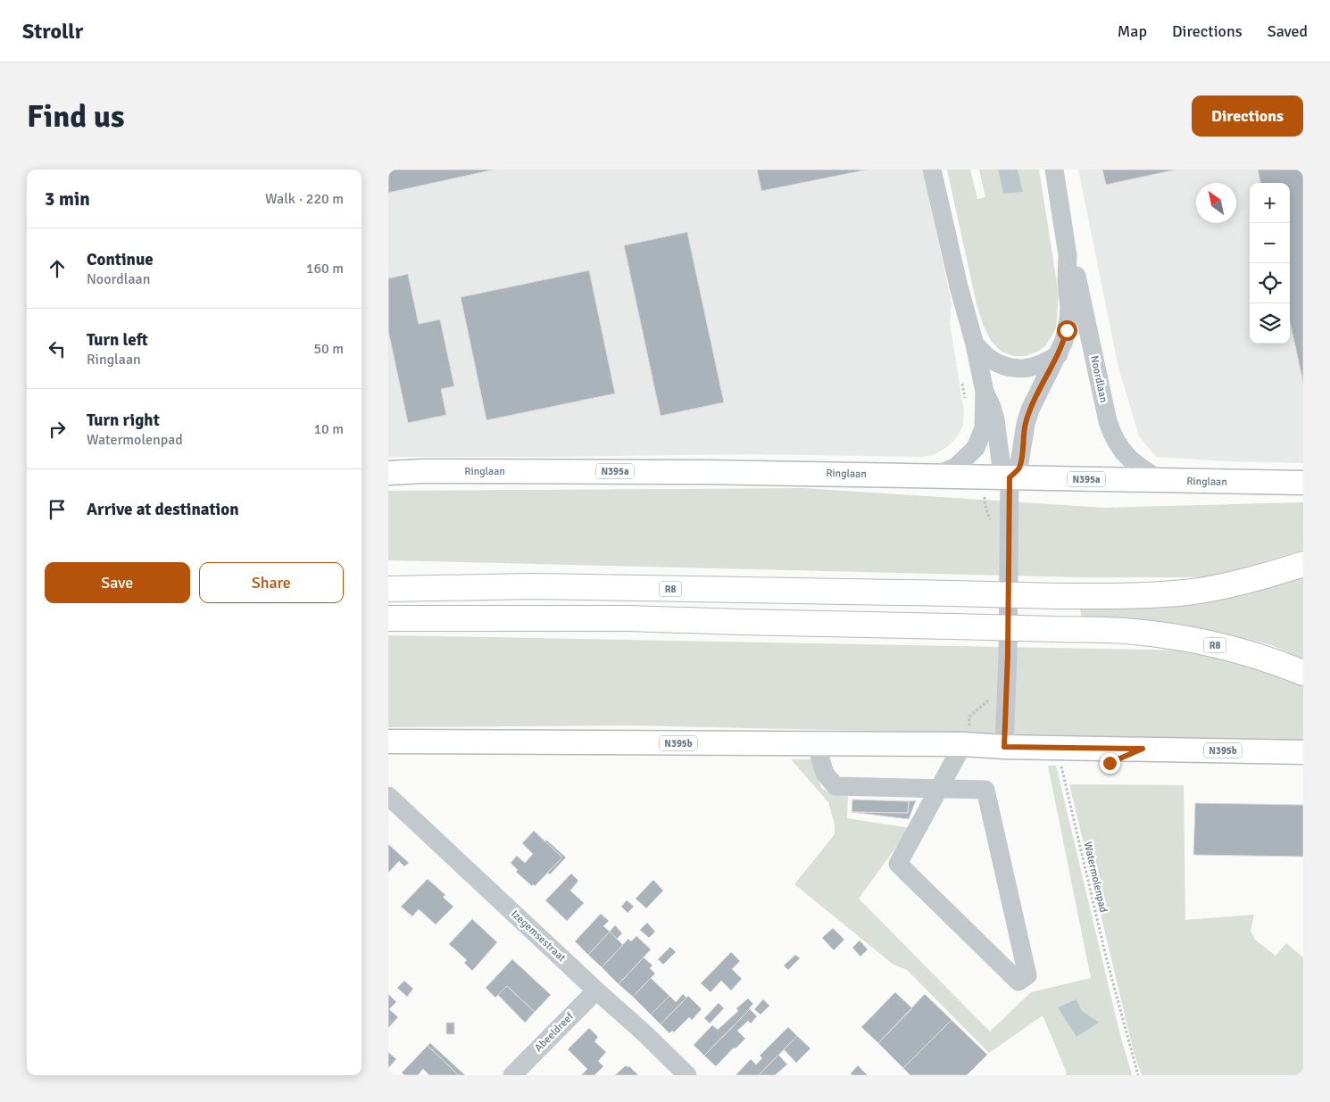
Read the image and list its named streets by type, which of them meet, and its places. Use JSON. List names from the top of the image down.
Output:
{
  "streets": {
    "highway": ["R8"],
    "main road": ["Ringlaan", "N395a", "N395b"],
    "street": ["Noordlaan", "Izegemsestraat", "Abeeldreef"],
    "path": ["Watermolenpad"]
  },
  "crossings": [
    ["Noordlaan", "Ringlaan"],
    ["Noordlaan", "N395b"],
    ["Izegemsestraat", "Abeeldreef"]
  ],
  "north": "top left",
  "page": {
    "header": "Strollr",
    "nav": ["Map", "Directions", "Saved"],
    "buttons": [
      "Directions",
      ["Save", "Share"]
    ],
    "title": "Find us",
    "heading": ["3 min", "Walk · 220 m"],
    "map_buttons": ["+", "−"],
    "list": [
      ["Continue", "Noordlaan", "160 m"],
      ["Turn left", "Ringlaan", "50 m"],
      ["Turn right", "Watermolenpad", "10 m"],
      "Arrive at destination"
    ]
  }
}
